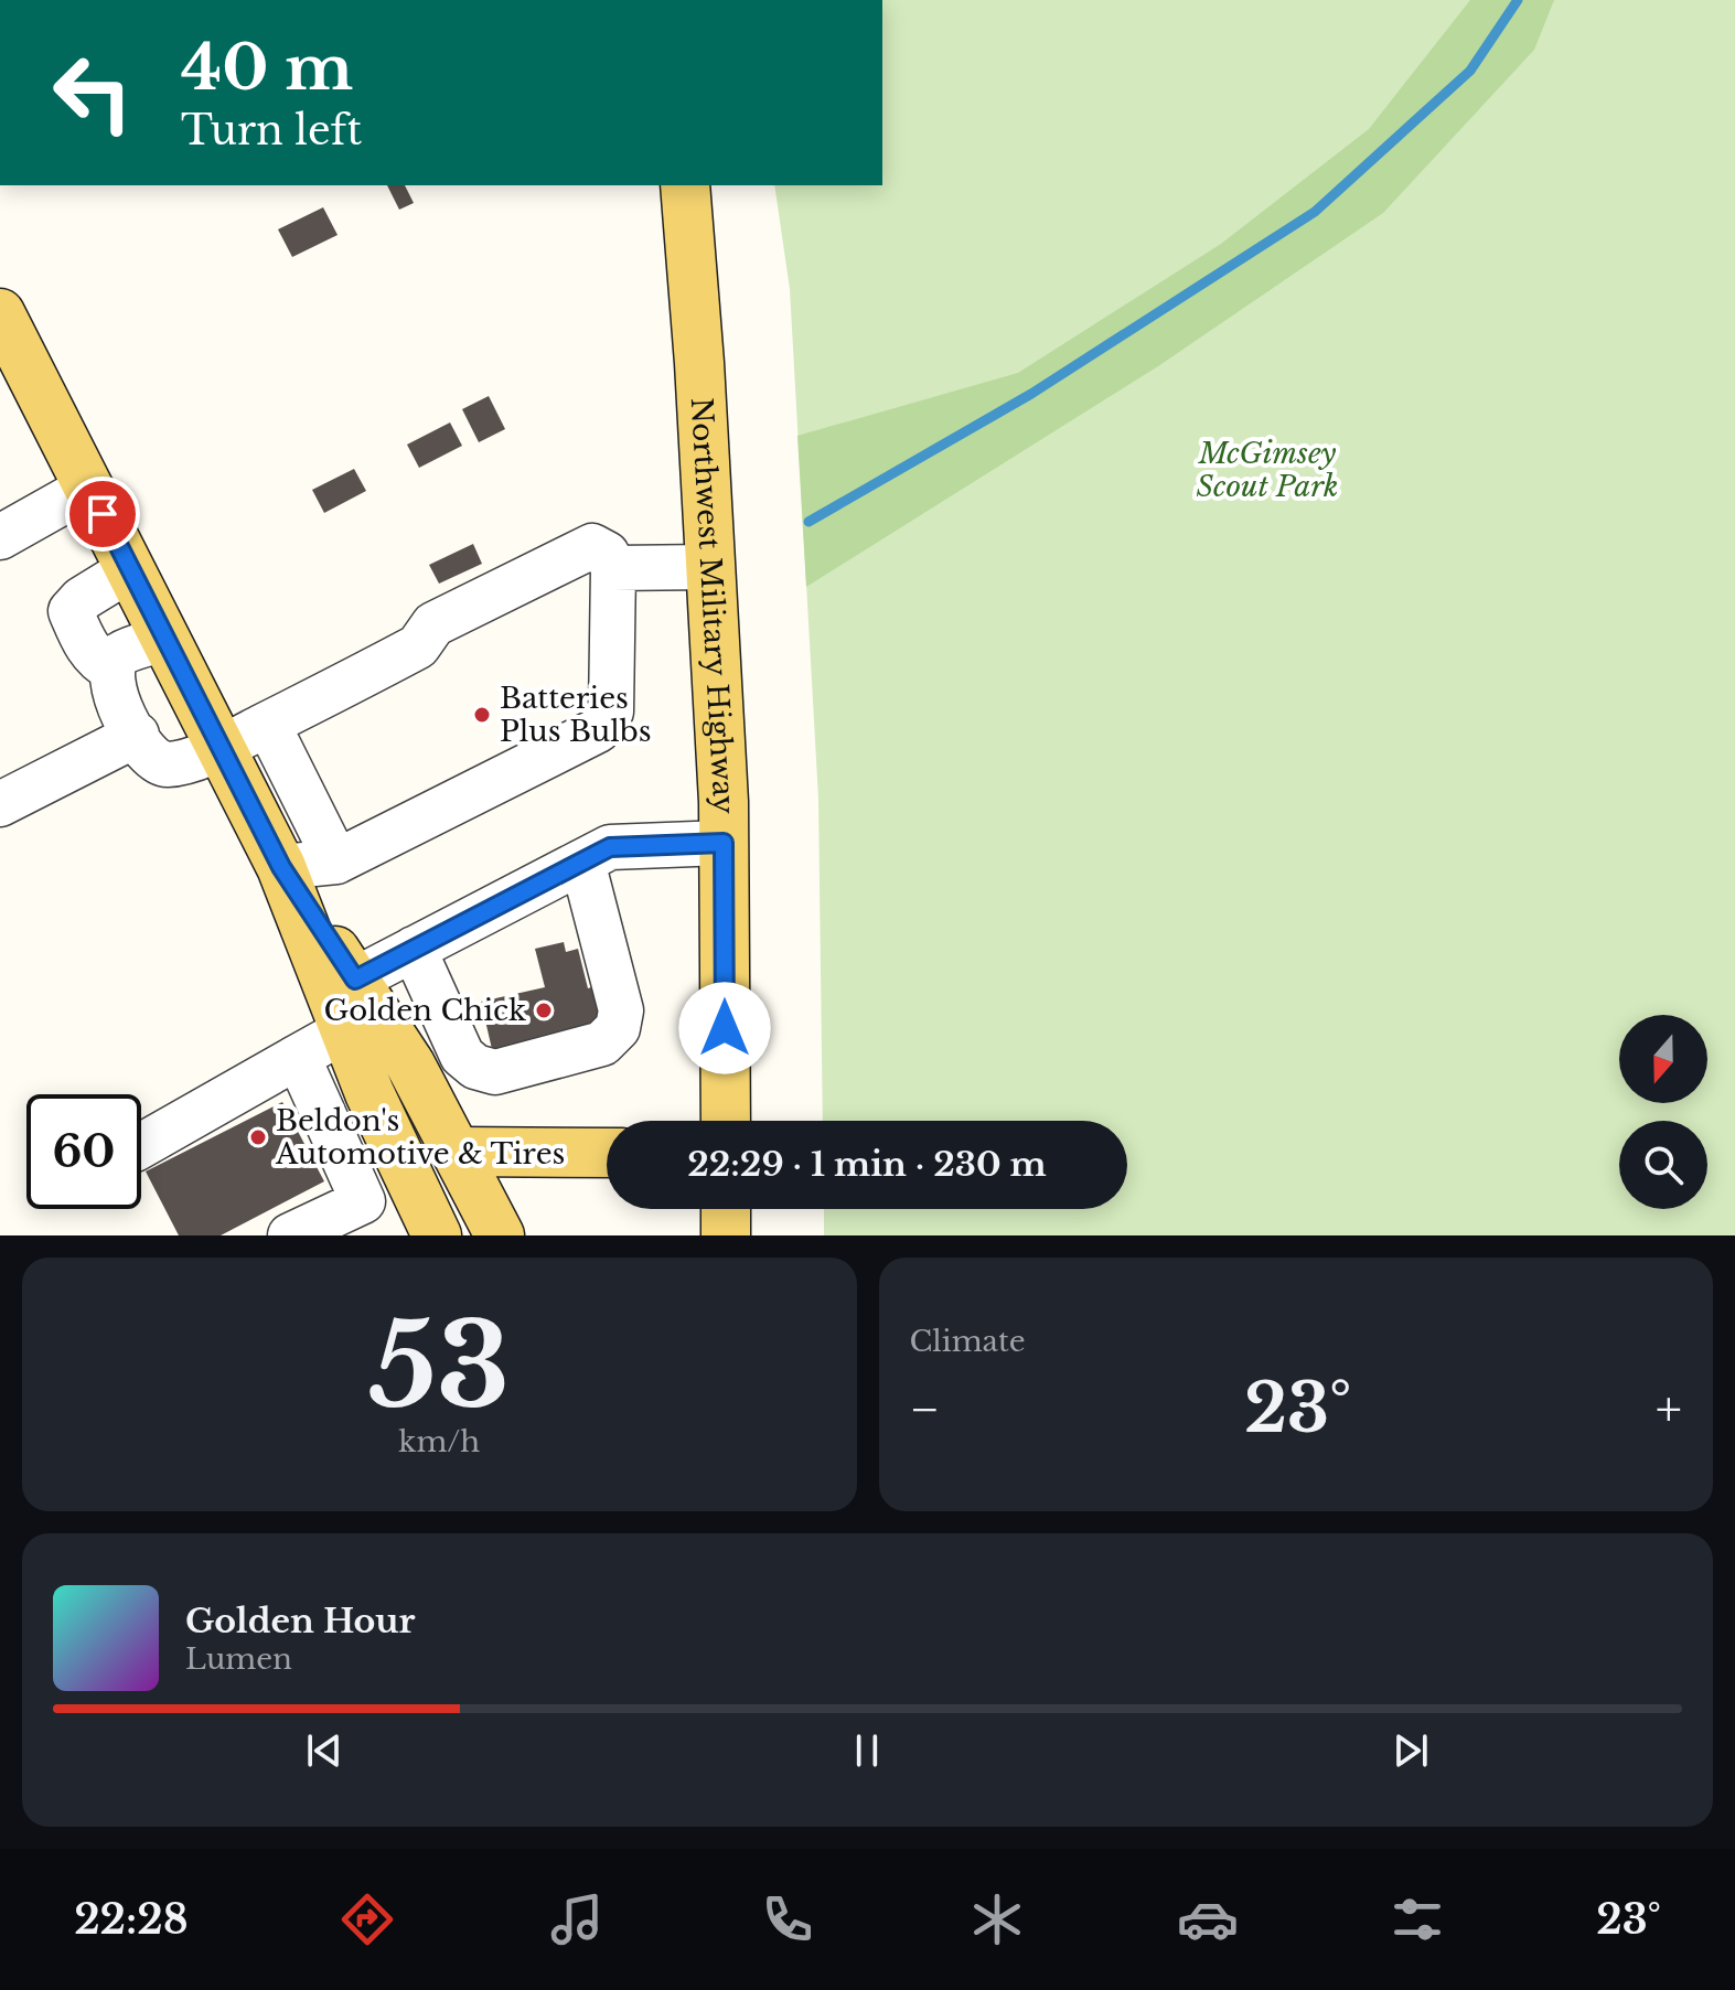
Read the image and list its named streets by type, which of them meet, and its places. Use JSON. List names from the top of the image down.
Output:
{
  "streets": {
    "main road": ["Northwest Military Highway"]
  },
  "parks": ["McGimsey Scout Park"],
  "places": ["Batteries Plus Bulbs", "Golden Chick", "Beldon's Automotive & Tires"],
  "north": "bottom",
  "page": {
    "turn": ["40 m", "Turn left"],
    "limit": "60",
    "trip": "22:29 · 1 min · 230 m",
    "tile": [
      ["53", "km/h"],
      "Climate"
    ],
    "heat": ["−", "23°", "+"],
    "song": ["Golden Hour", "Lumen"],
    "tabs": ["22:28", "23°"]
  }
}
